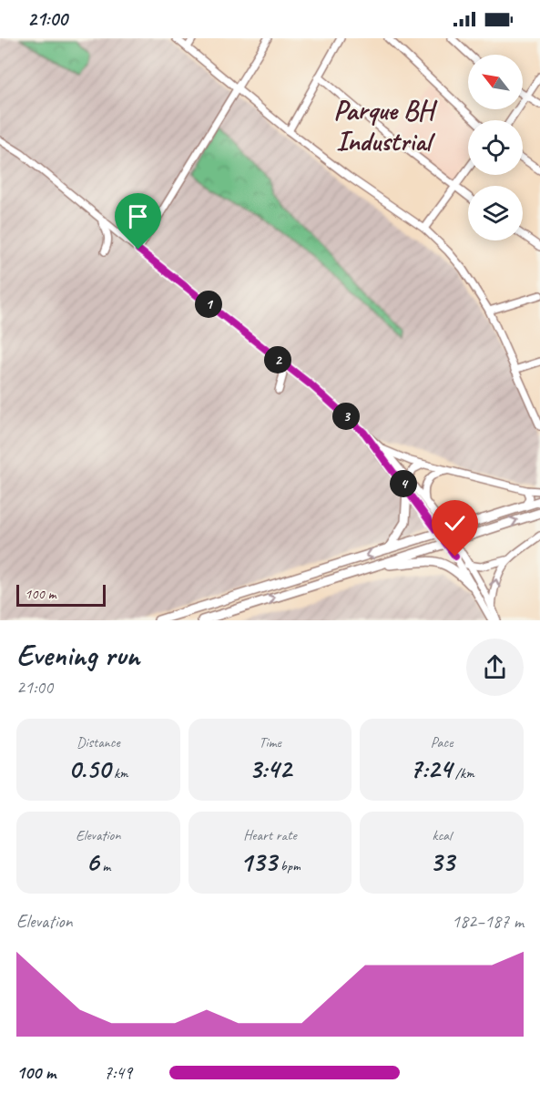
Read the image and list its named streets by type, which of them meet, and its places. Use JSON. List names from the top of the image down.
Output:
{
  "districts": ["Parque BH Industrial"],
  "scale_bar": "100 m",
  "north": "top left",
  "page": {
    "status": "21:00",
    "pins": [
      "1",
      "2",
      "3",
      "4"
    ],
    "scale": "100 m",
    "heading": ["Evening run", "21:00"],
    "stats": [
      ["Distance", "0.50 km"],
      ["Time", "3:42"],
      ["Pace", "7:24 /km"],
      ["Elevation", "6 m"],
      ["Heart rate", "133 bpm"],
      ["kcal", "33"]
    ],
    "chart": ["Elevation", "182–187 m"],
    "list": [
      {
        "name": "100 m",
        "note": "7:49"
      }
    ]
  }
}
